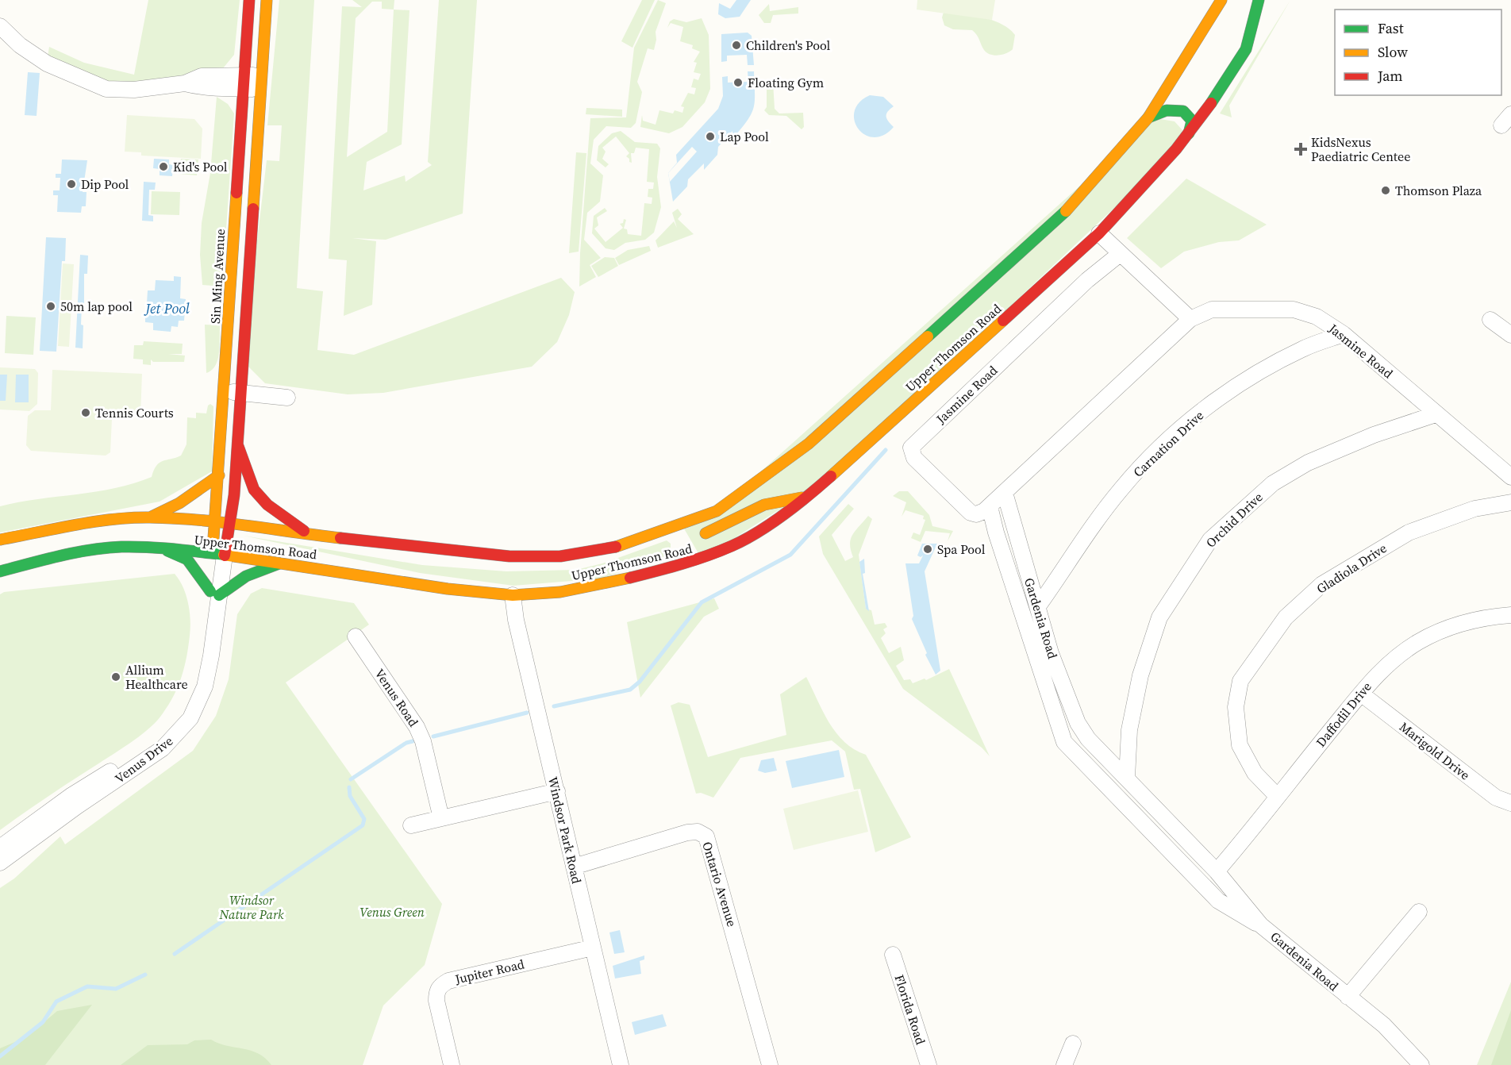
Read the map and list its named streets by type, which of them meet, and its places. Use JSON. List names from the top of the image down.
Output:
{
  "streets": {
    "main road": ["Sin Ming Avenue", "Upper Thomson Road", "Venus Drive"],
    "street": [
      "Jasmine Road",
      "Carnation Drive",
      "Orchid Drive",
      "Gladiola Drive",
      "Gardenia Road",
      "Venus Road",
      "Daffodil Drive",
      "Marigold Drive",
      "Windsor Park Road",
      "Ontario Avenue",
      "Jupiter Road",
      "Florida Road"
    ]
  },
  "crossings": [
    ["Sin Ming Avenue", "Upper Thomson Road"],
    ["Sin Ming Avenue", "Venus Drive"],
    ["Upper Thomson Road", "Venus Drive"],
    ["Upper Thomson Road", "Windsor Park Road"],
    ["Jasmine Road", "Carnation Drive"],
    ["Jasmine Road", "Orchid Drive"],
    ["Jasmine Road", "Gardenia Road"],
    ["Carnation Drive", "Gardenia Road"],
    ["Orchid Drive", "Gardenia Road"],
    ["Gladiola Drive", "Daffodil Drive"],
    ["Gardenia Road", "Daffodil Drive"],
    ["Daffodil Drive", "Marigold Drive"],
    ["Windsor Park Road", "Ontario Avenue"],
    ["Windsor Park Road", "Jupiter Road"]
  ],
  "water": ["Jet Pool"],
  "parks": ["Windsor Nature Park", "Venus Green"],
  "places": {
    "other": [
      "Children's Pool",
      "Floating Gym",
      "Lap Pool",
      "Kid's Pool",
      "Dip Pool",
      "Thomson Plaza",
      "50m lap pool",
      "Tennis Courts",
      "Spa Pool",
      "Allium Healthcare"
    ],
    "health": ["KidsNexus Paediatric Centee"]
  },
  "legend": ["Fast", "Slow", "Jam"]
}
